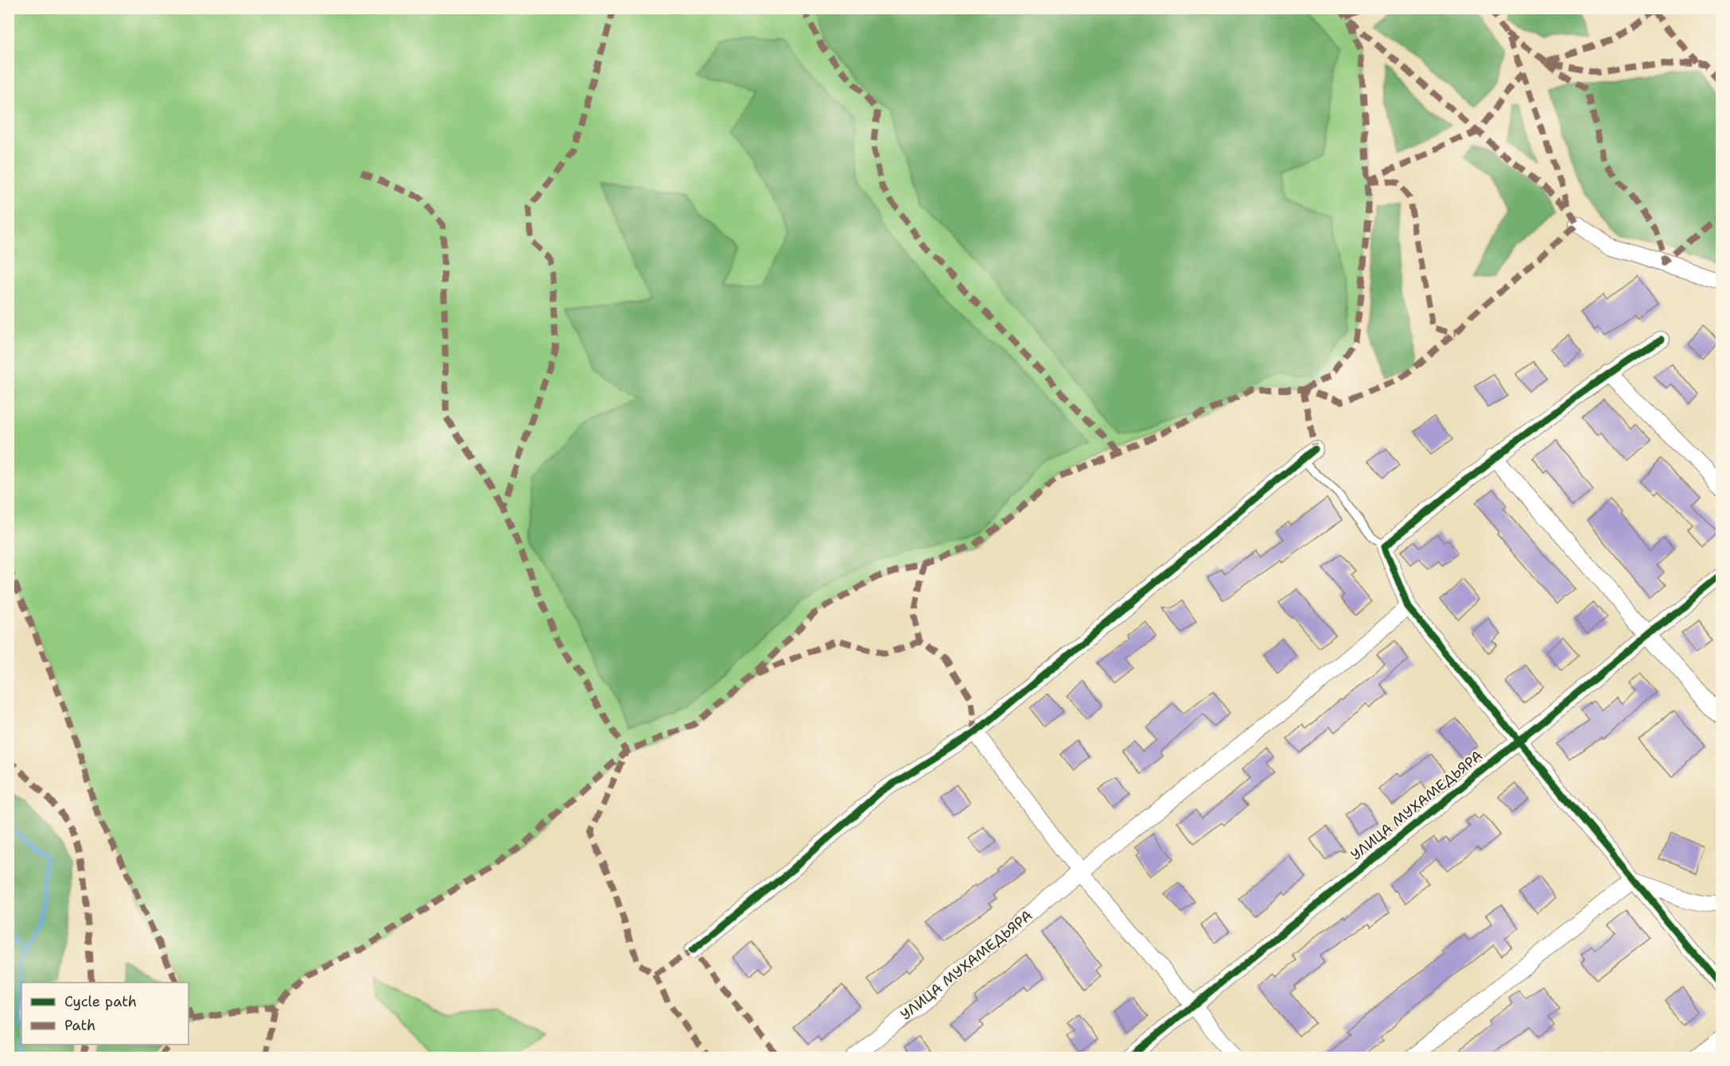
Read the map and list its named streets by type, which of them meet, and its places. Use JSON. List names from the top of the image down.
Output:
{
  "streets": {
    "street": ["УЛИЦА МУХАМЕДЬЯРА"]
  },
  "legend": ["Cycle path", "Path"]
}
